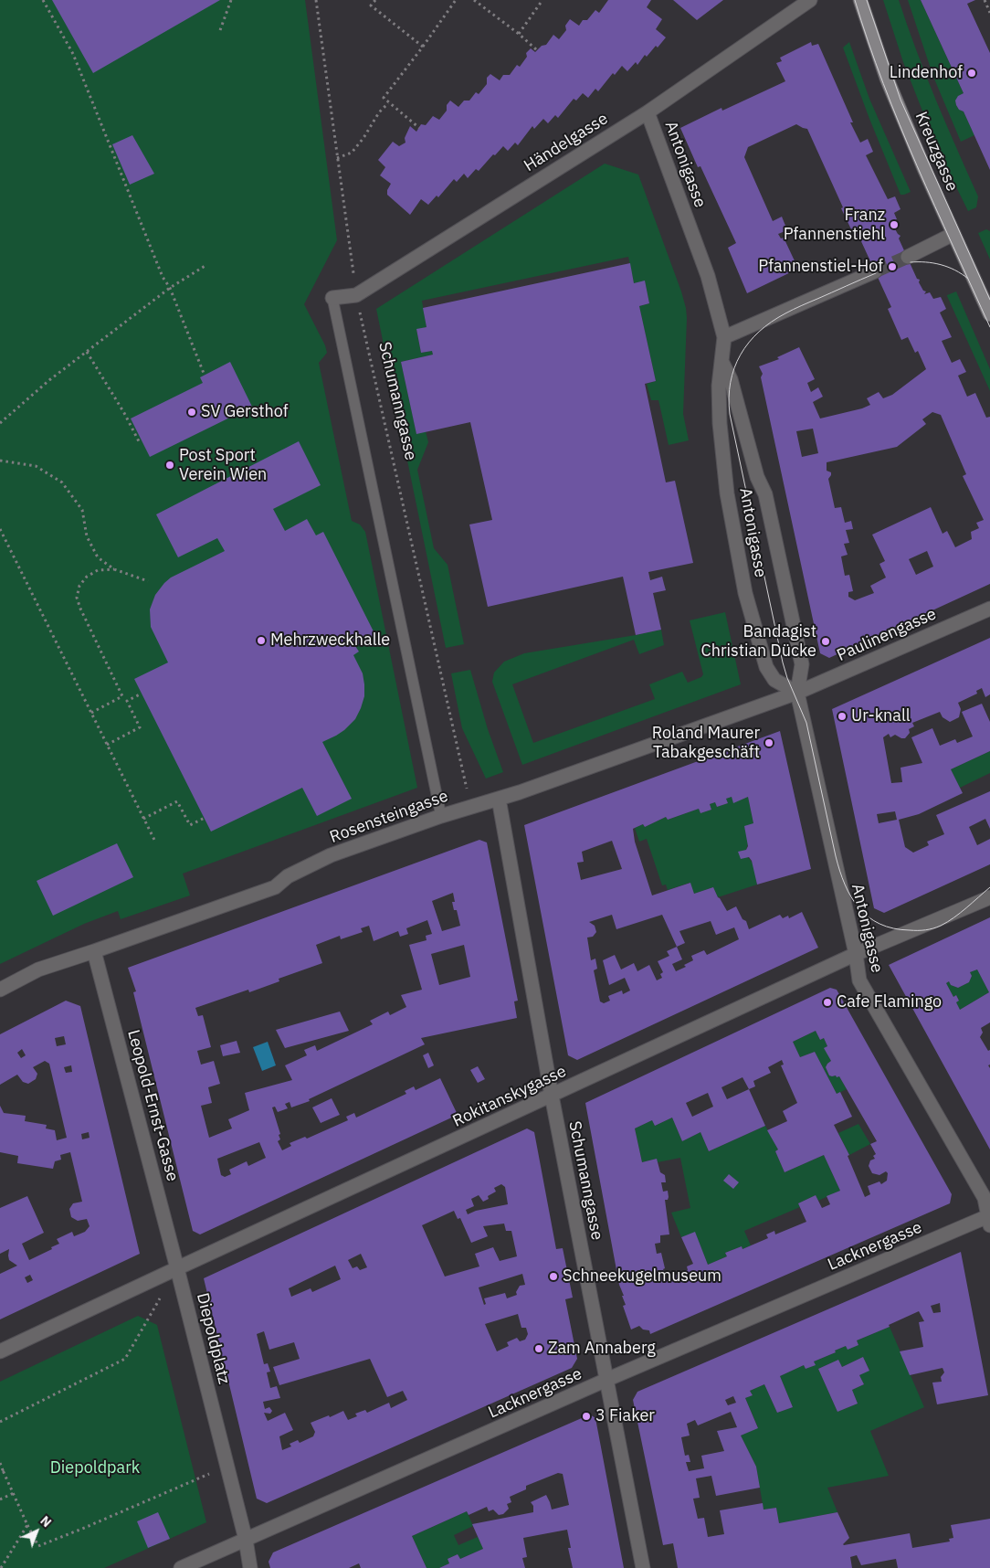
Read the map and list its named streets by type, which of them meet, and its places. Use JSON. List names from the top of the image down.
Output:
{
  "streets": {
    "street": [
      "Händelgasse",
      "Kreuzgasse",
      "Antonigasse",
      "Schumanngasse",
      "Paulinengasse",
      "Rosensteingasse",
      "Rokitanskygasse",
      "Leopold-Ernst-Gasse",
      "Lacknergasse",
      "Diepoldplatz"
    ]
  },
  "crossings": [
    ["Händelgasse", "Antonigasse"],
    ["Händelgasse", "Schumanngasse"],
    ["Antonigasse", "Paulinengasse"],
    ["Antonigasse", "Rosensteingasse"],
    ["Antonigasse", "Rokitanskygasse"],
    ["Antonigasse", "Lacknergasse"],
    ["Schumanngasse", "Rosensteingasse"],
    ["Schumanngasse", "Rokitanskygasse"],
    ["Schumanngasse", "Lacknergasse"],
    ["Paulinengasse", "Rosensteingasse"],
    ["Rosensteingasse", "Leopold-Ernst-Gasse"],
    ["Rokitanskygasse", "Leopold-Ernst-Gasse"],
    ["Rokitanskygasse", "Diepoldplatz"],
    ["Leopold-Ernst-Gasse", "Diepoldplatz"],
    ["Lacknergasse", "Diepoldplatz"]
  ],
  "parks": ["Diepoldpark"],
  "places": [
    "Lindenhof",
    "Franz Pfannenstiehl",
    "Pfannenstiel-Hof",
    "SV Gersthof",
    "Post Sport Verein Wien",
    "Mehrzweckhalle",
    "Bandagist Christian Dücke",
    "Ur-knall",
    "Roland Maurer Tabakgeschäft",
    "Cafe Flamingo",
    "Schneekugelmuseum",
    "Zam Annaberg",
    "3 Fiaker"
  ],
  "north": "top right"
}
